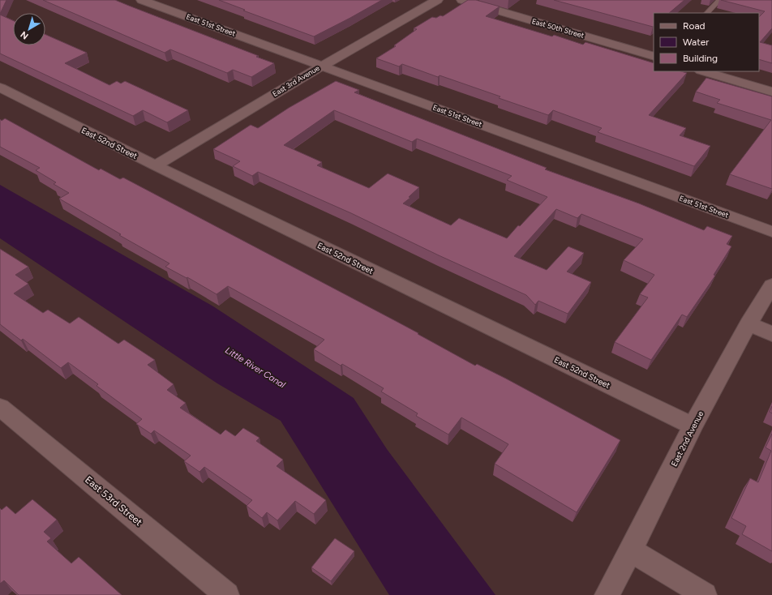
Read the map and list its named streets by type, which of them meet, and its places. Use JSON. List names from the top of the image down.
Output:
{
  "streets": {
    "street": [
      "East 51st Street",
      "East 50th Street",
      "East 3rd Avenue",
      "East 52nd Street",
      "East 2nd Avenue",
      "East 53rd Street"
    ]
  },
  "crossings": [
    ["East 51st Street", "East 3rd Avenue"],
    ["East 3rd Avenue", "East 52nd Street"],
    ["East 52nd Street", "East 2nd Avenue"]
  ],
  "water": ["Little River Canal"],
  "legend": ["Road", "Water", "Building"],
  "north": "bottom left"
}
